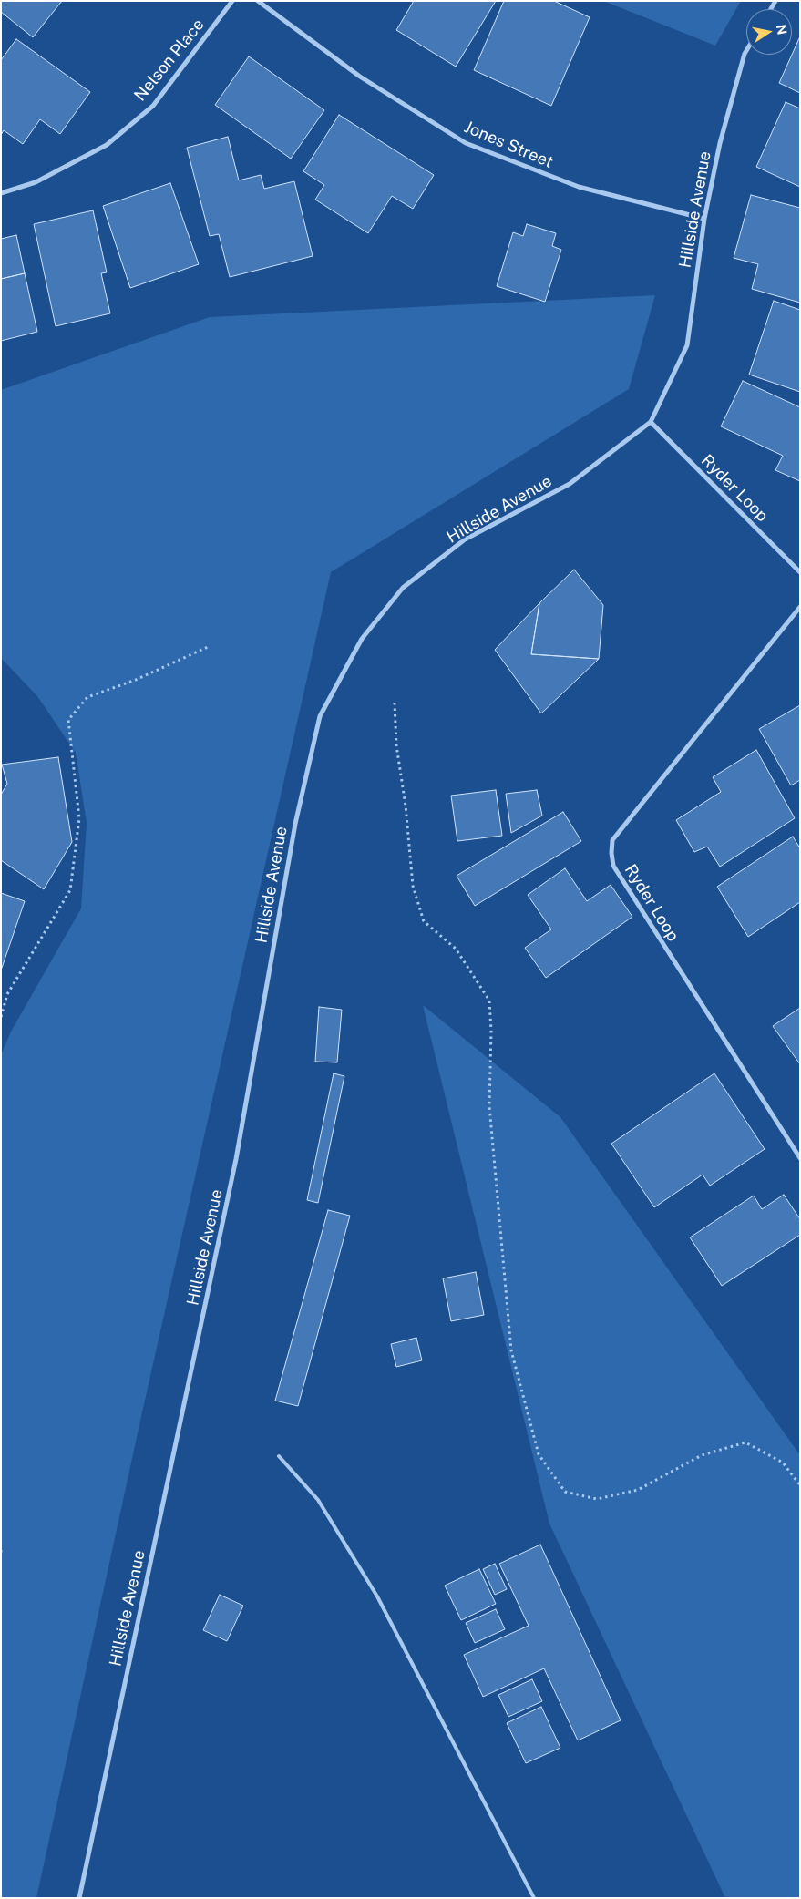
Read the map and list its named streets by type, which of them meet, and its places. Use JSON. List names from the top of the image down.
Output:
{
  "streets": {
    "street": [
      "Nelson Place",
      "Jones Street",
      "Hillside Avenue",
      "Ryder Loop"
    ]
  },
  "crossings": [
    ["Jones Street", "Hillside Avenue"],
    ["Hillside Avenue", "Ryder Loop"]
  ],
  "north": "right"
}
